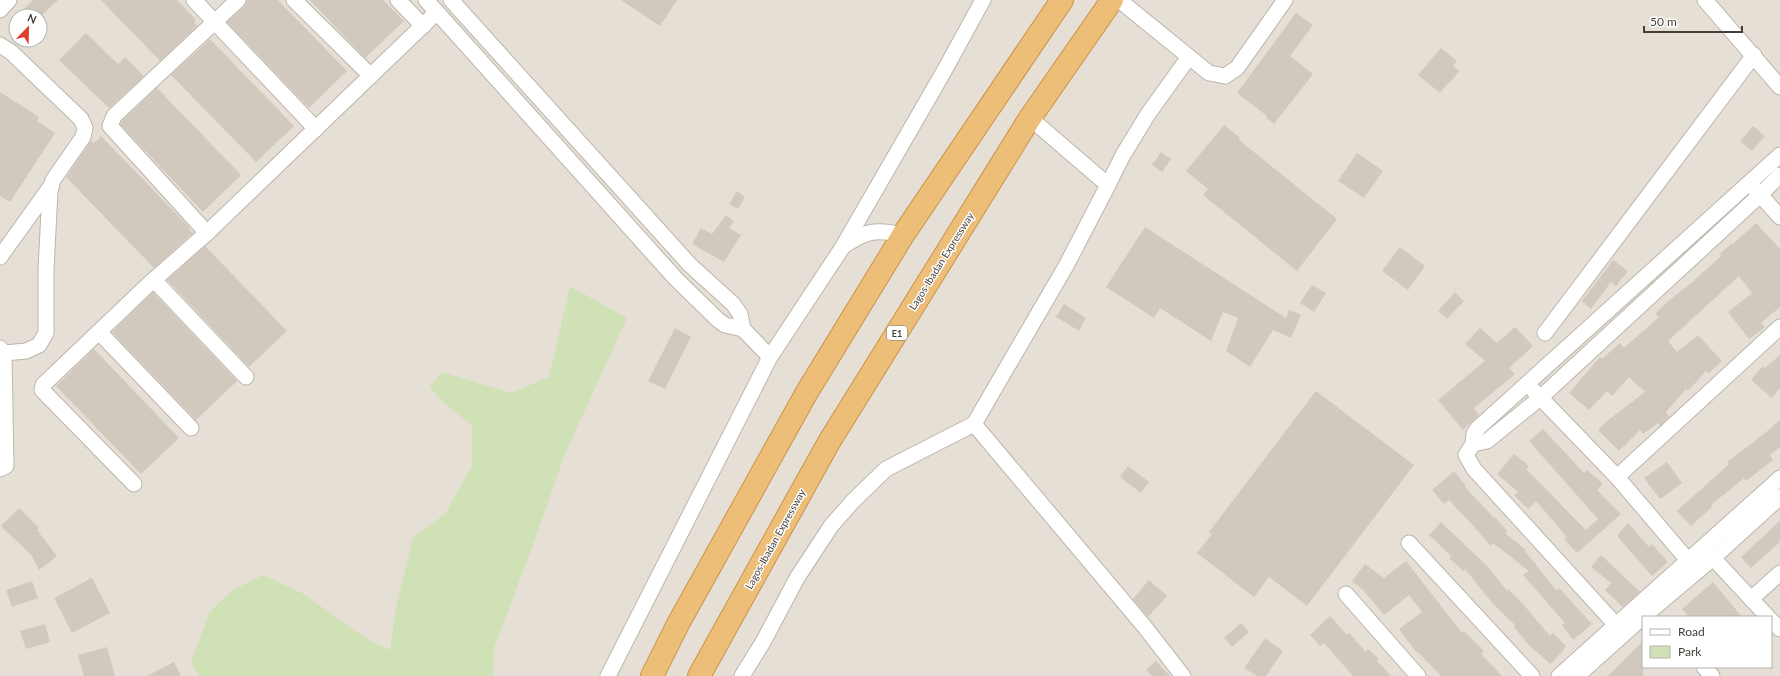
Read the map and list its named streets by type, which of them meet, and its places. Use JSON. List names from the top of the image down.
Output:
{
  "streets": {
    "highway": ["Lagos-Ibadan Expressway", "E1"]
  },
  "legend": ["Road", "Park"],
  "scale_bar": "50 m",
  "north": "top right"
}
